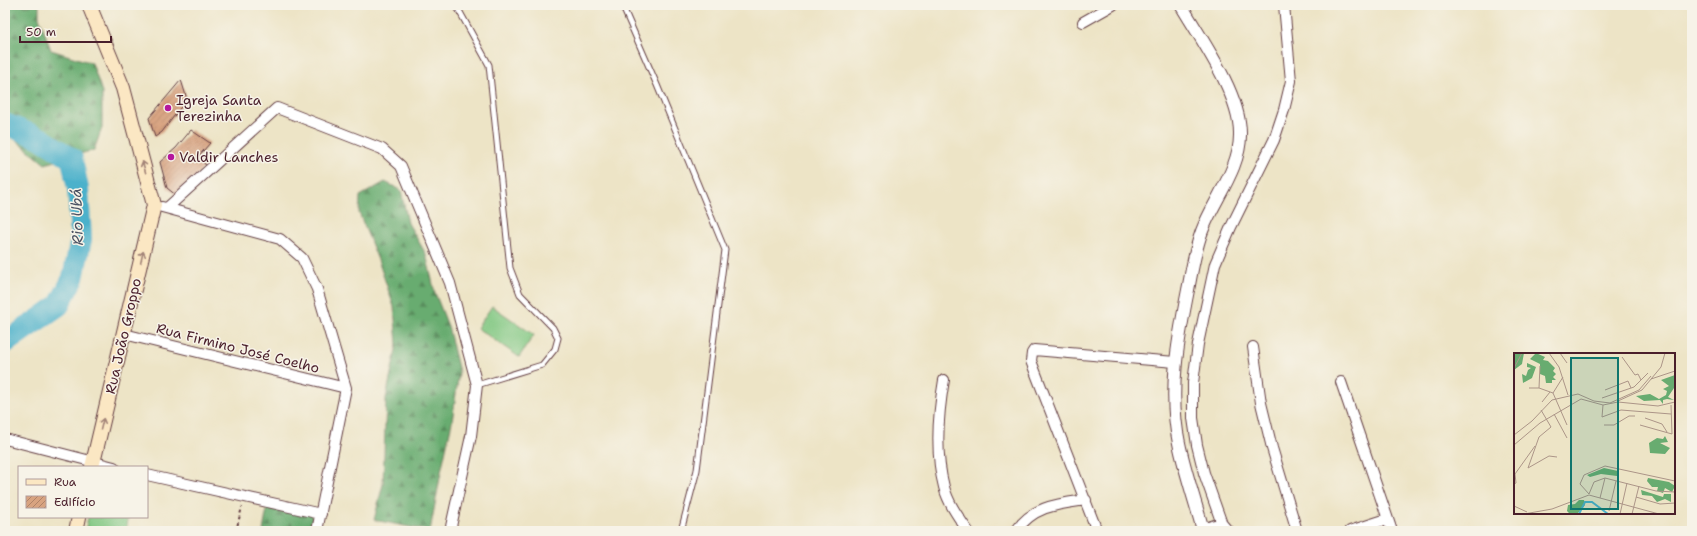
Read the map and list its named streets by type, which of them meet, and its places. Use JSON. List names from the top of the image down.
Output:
{
  "streets": {
    "main road": ["Rua João Groppo"],
    "street": ["Rua Firmino José Coelho"]
  },
  "crossings": [
    ["Rua João Groppo", "Rua Firmino José Coelho"]
  ],
  "one_way": ["Rua João Groppo"],
  "water": ["Rio Ubá"],
  "places": ["Igreja Santa Terezinha", "Valdir Lanches"],
  "legend": ["Rua", "Edifício"],
  "scale_bar": "50 m"
}
